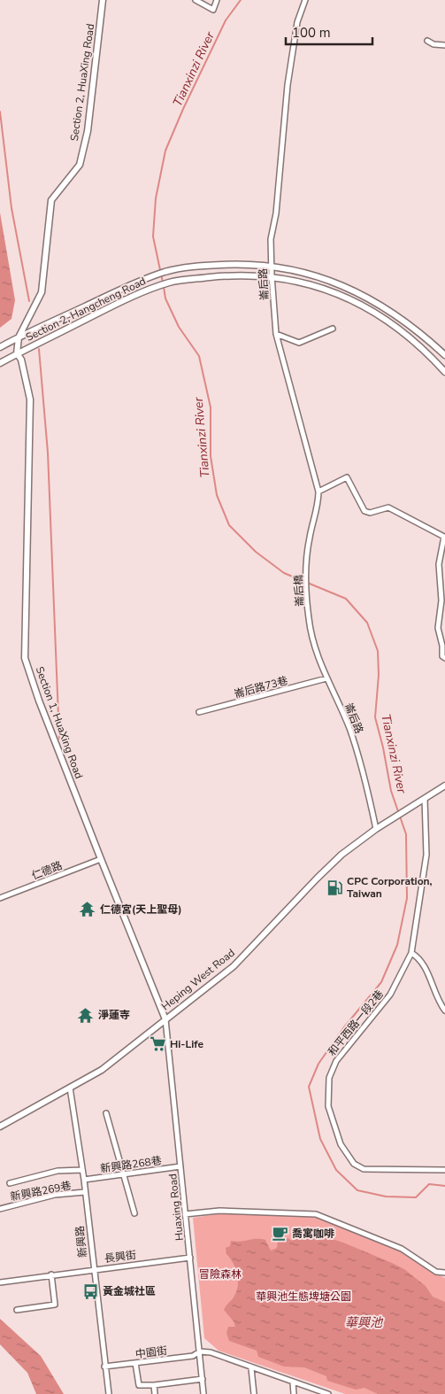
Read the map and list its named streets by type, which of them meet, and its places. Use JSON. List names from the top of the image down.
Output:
{
  "streets": {
    "street": [
      "Section 2, HuaXing Road",
      "崙后路",
      "Section 2, Hangcheng Road",
      "崙后橋",
      "崙后路73巷",
      "Section 1, HuaXing Road",
      "仁德路",
      "Heping West Road",
      "和平西路一段2巷",
      "新興路268巷",
      "新興路269巷",
      "Huaxing Road",
      "新興路",
      "長興街",
      "中園街"
    ]
  },
  "crossings": [
    ["Section 2, HuaXing Road", "Section 2, Hangcheng Road"],
    ["Section 2, HuaXing Road", "Section 1, HuaXing Road"],
    ["崙后路", "Section 2, Hangcheng Road"],
    ["崙后路", "崙后橋"],
    ["崙后路", "崙后路73巷"],
    ["崙后路", "Heping West Road"],
    ["Section 2, Hangcheng Road", "Section 1, HuaXing Road"],
    ["Section 1, HuaXing Road", "仁德路"],
    ["Section 1, HuaXing Road", "Heping West Road"],
    ["Section 1, HuaXing Road", "Huaxing Road"],
    ["Heping West Road", "和平西路一段2巷"],
    ["Heping West Road", "Huaxing Road"],
    ["Heping West Road", "新興路"],
    ["新興路268巷", "Huaxing Road"],
    ["新興路268巷", "新興路"],
    ["新興路269巷", "新興路"],
    ["Huaxing Road", "長興街"],
    ["Huaxing Road", "中園街"],
    ["新興路", "長興街"],
    ["新興路", "中園街"]
  ],
  "water": ["Tianxinzi River", "華興池"],
  "parks": ["冒險森林", "華興池生態埤塘公園"],
  "places": {
    "fuel station": ["CPC Corporation, Taiwan"],
    "temple": ["仁德宮(天上聖母)", "淨蓮寺"],
    "supermarket": ["Hi-Life"],
    "cafe": ["喬寓咖啡"],
    "bus stop": ["黃金城社區"]
  },
  "scale_bar": "100 m"
}
